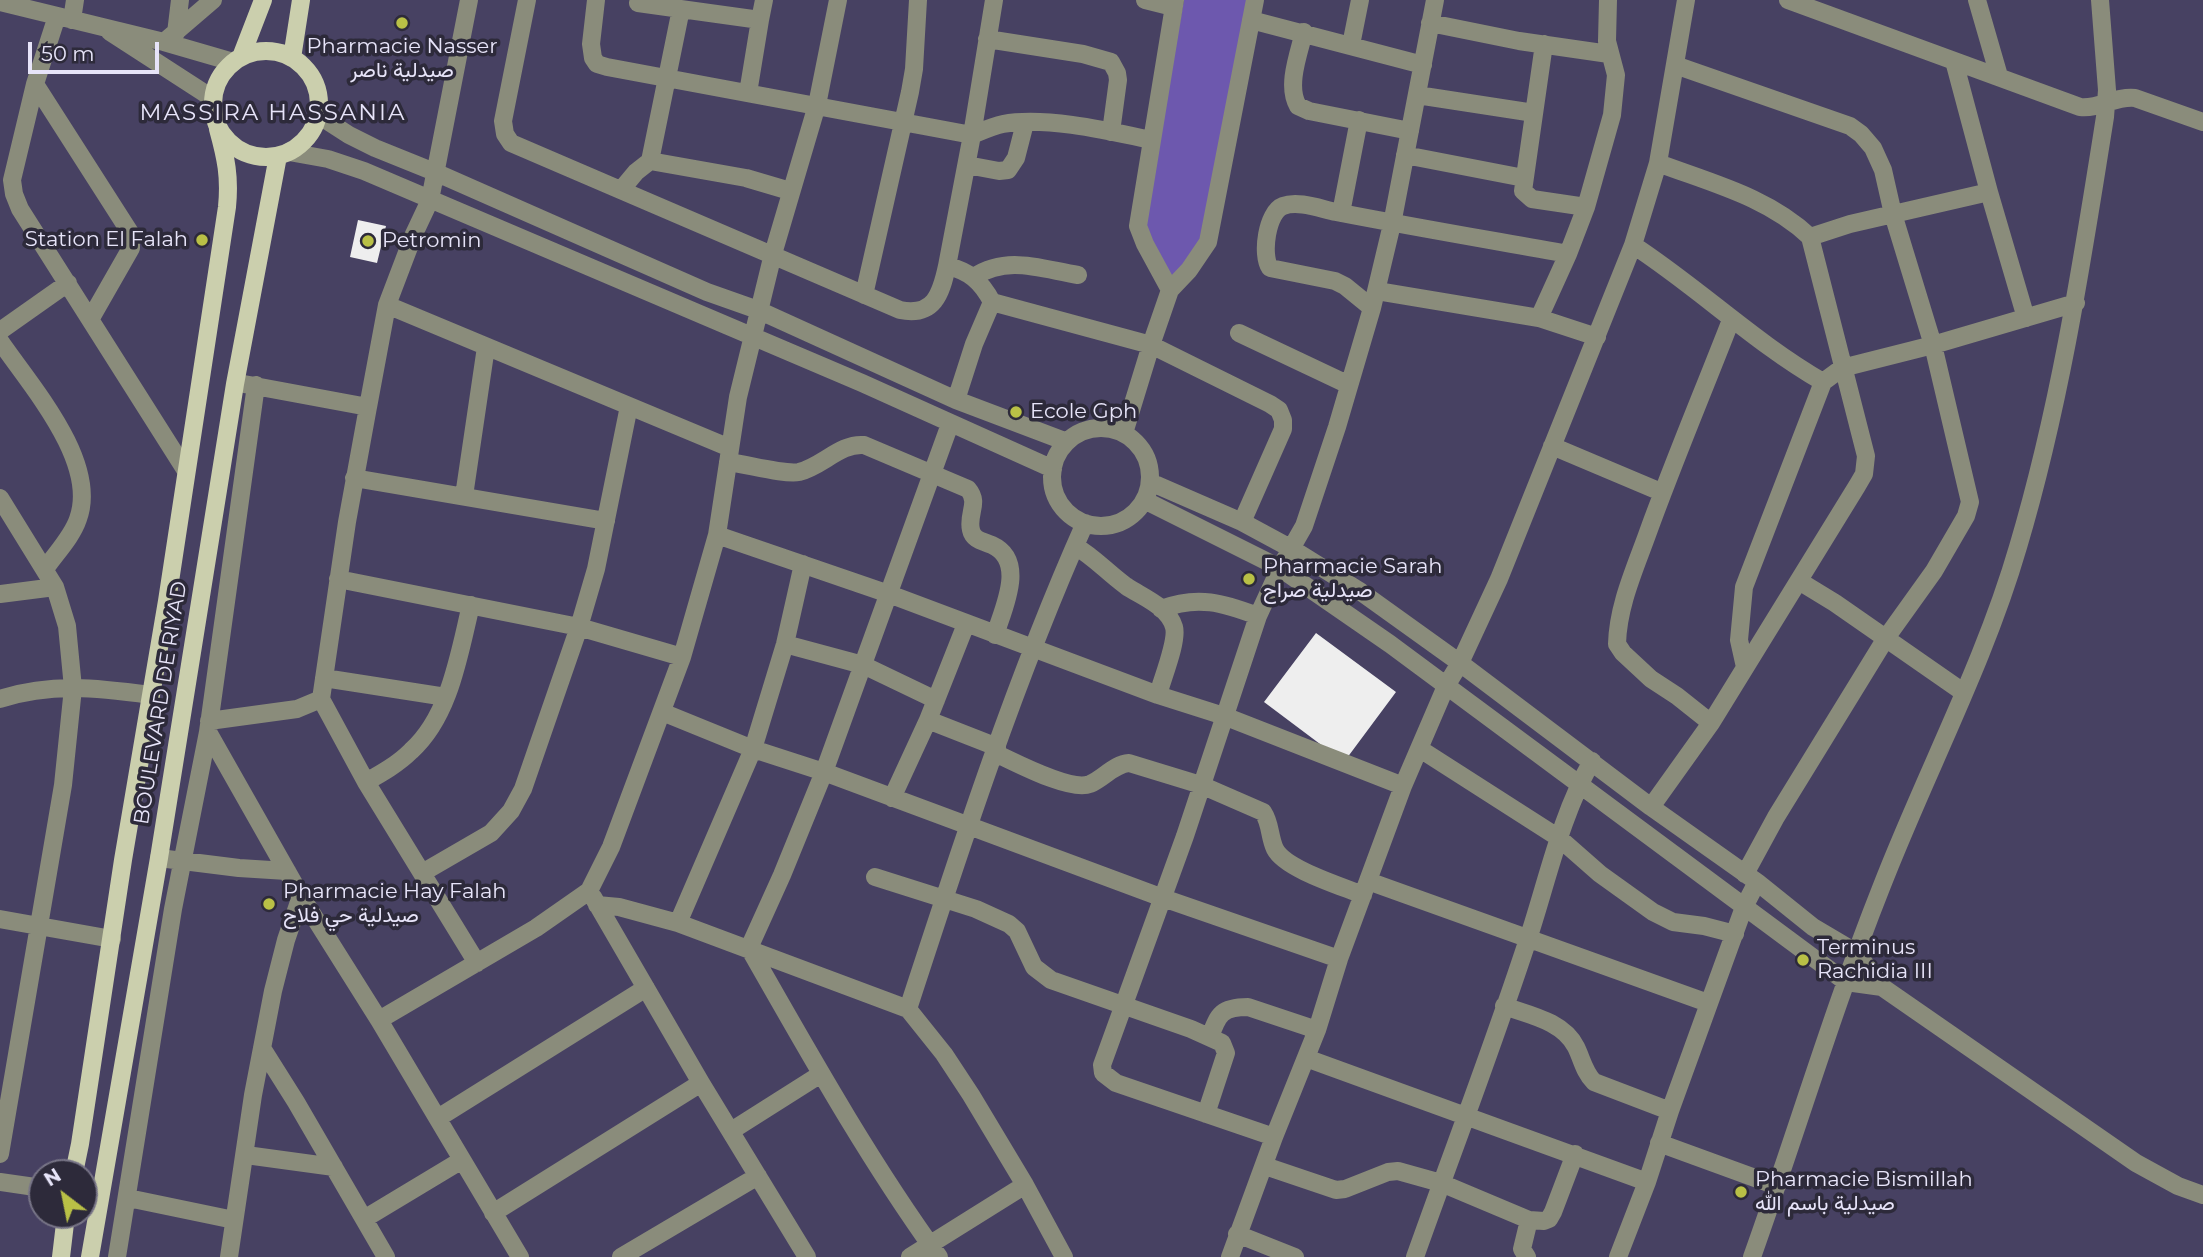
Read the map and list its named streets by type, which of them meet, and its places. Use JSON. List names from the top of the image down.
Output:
{
  "streets": {
    "main road": ["BOULEVARD DE RIYAD"]
  },
  "districts": ["MASSIRA HASSANIA"],
  "places": [
    "Pharmacie Nasser صيدلية ناصر",
    "Station El Falah",
    "Petromin",
    "Ecole Gph",
    "Pharmacie Sarah صيدلية صراح",
    "Pharmacie Hay Falah صيدلية حي فلاح",
    "Terminus Rachidia III",
    "Pharmacie Bismillah صيدلية باسم الله"
  ],
  "scale_bar": "50 m",
  "north": "top left"
}
